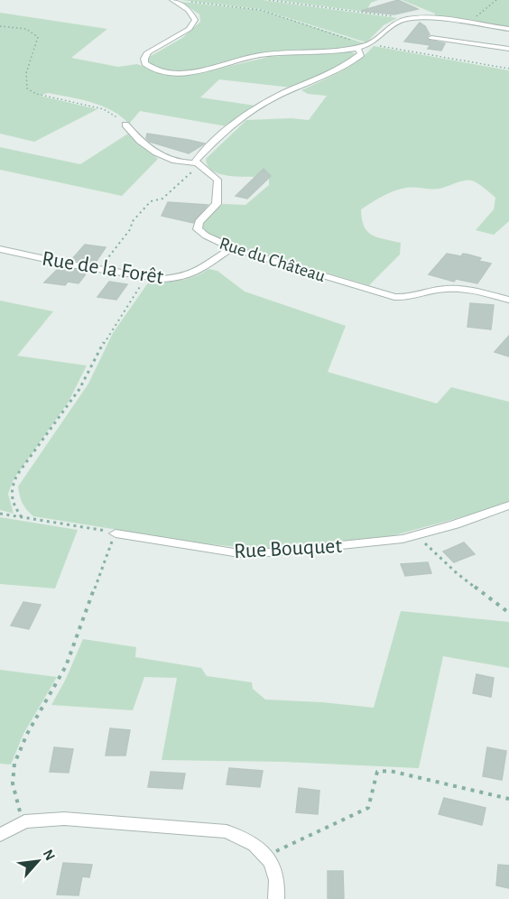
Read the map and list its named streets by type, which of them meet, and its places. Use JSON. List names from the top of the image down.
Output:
{
  "streets": {
    "street": ["Rue du Château", "Rue de la Forêt", "Rue Bouquet"]
  },
  "crossings": [
    ["Rue du Château", "Rue de la Forêt"]
  ],
  "north": "top right"
}
